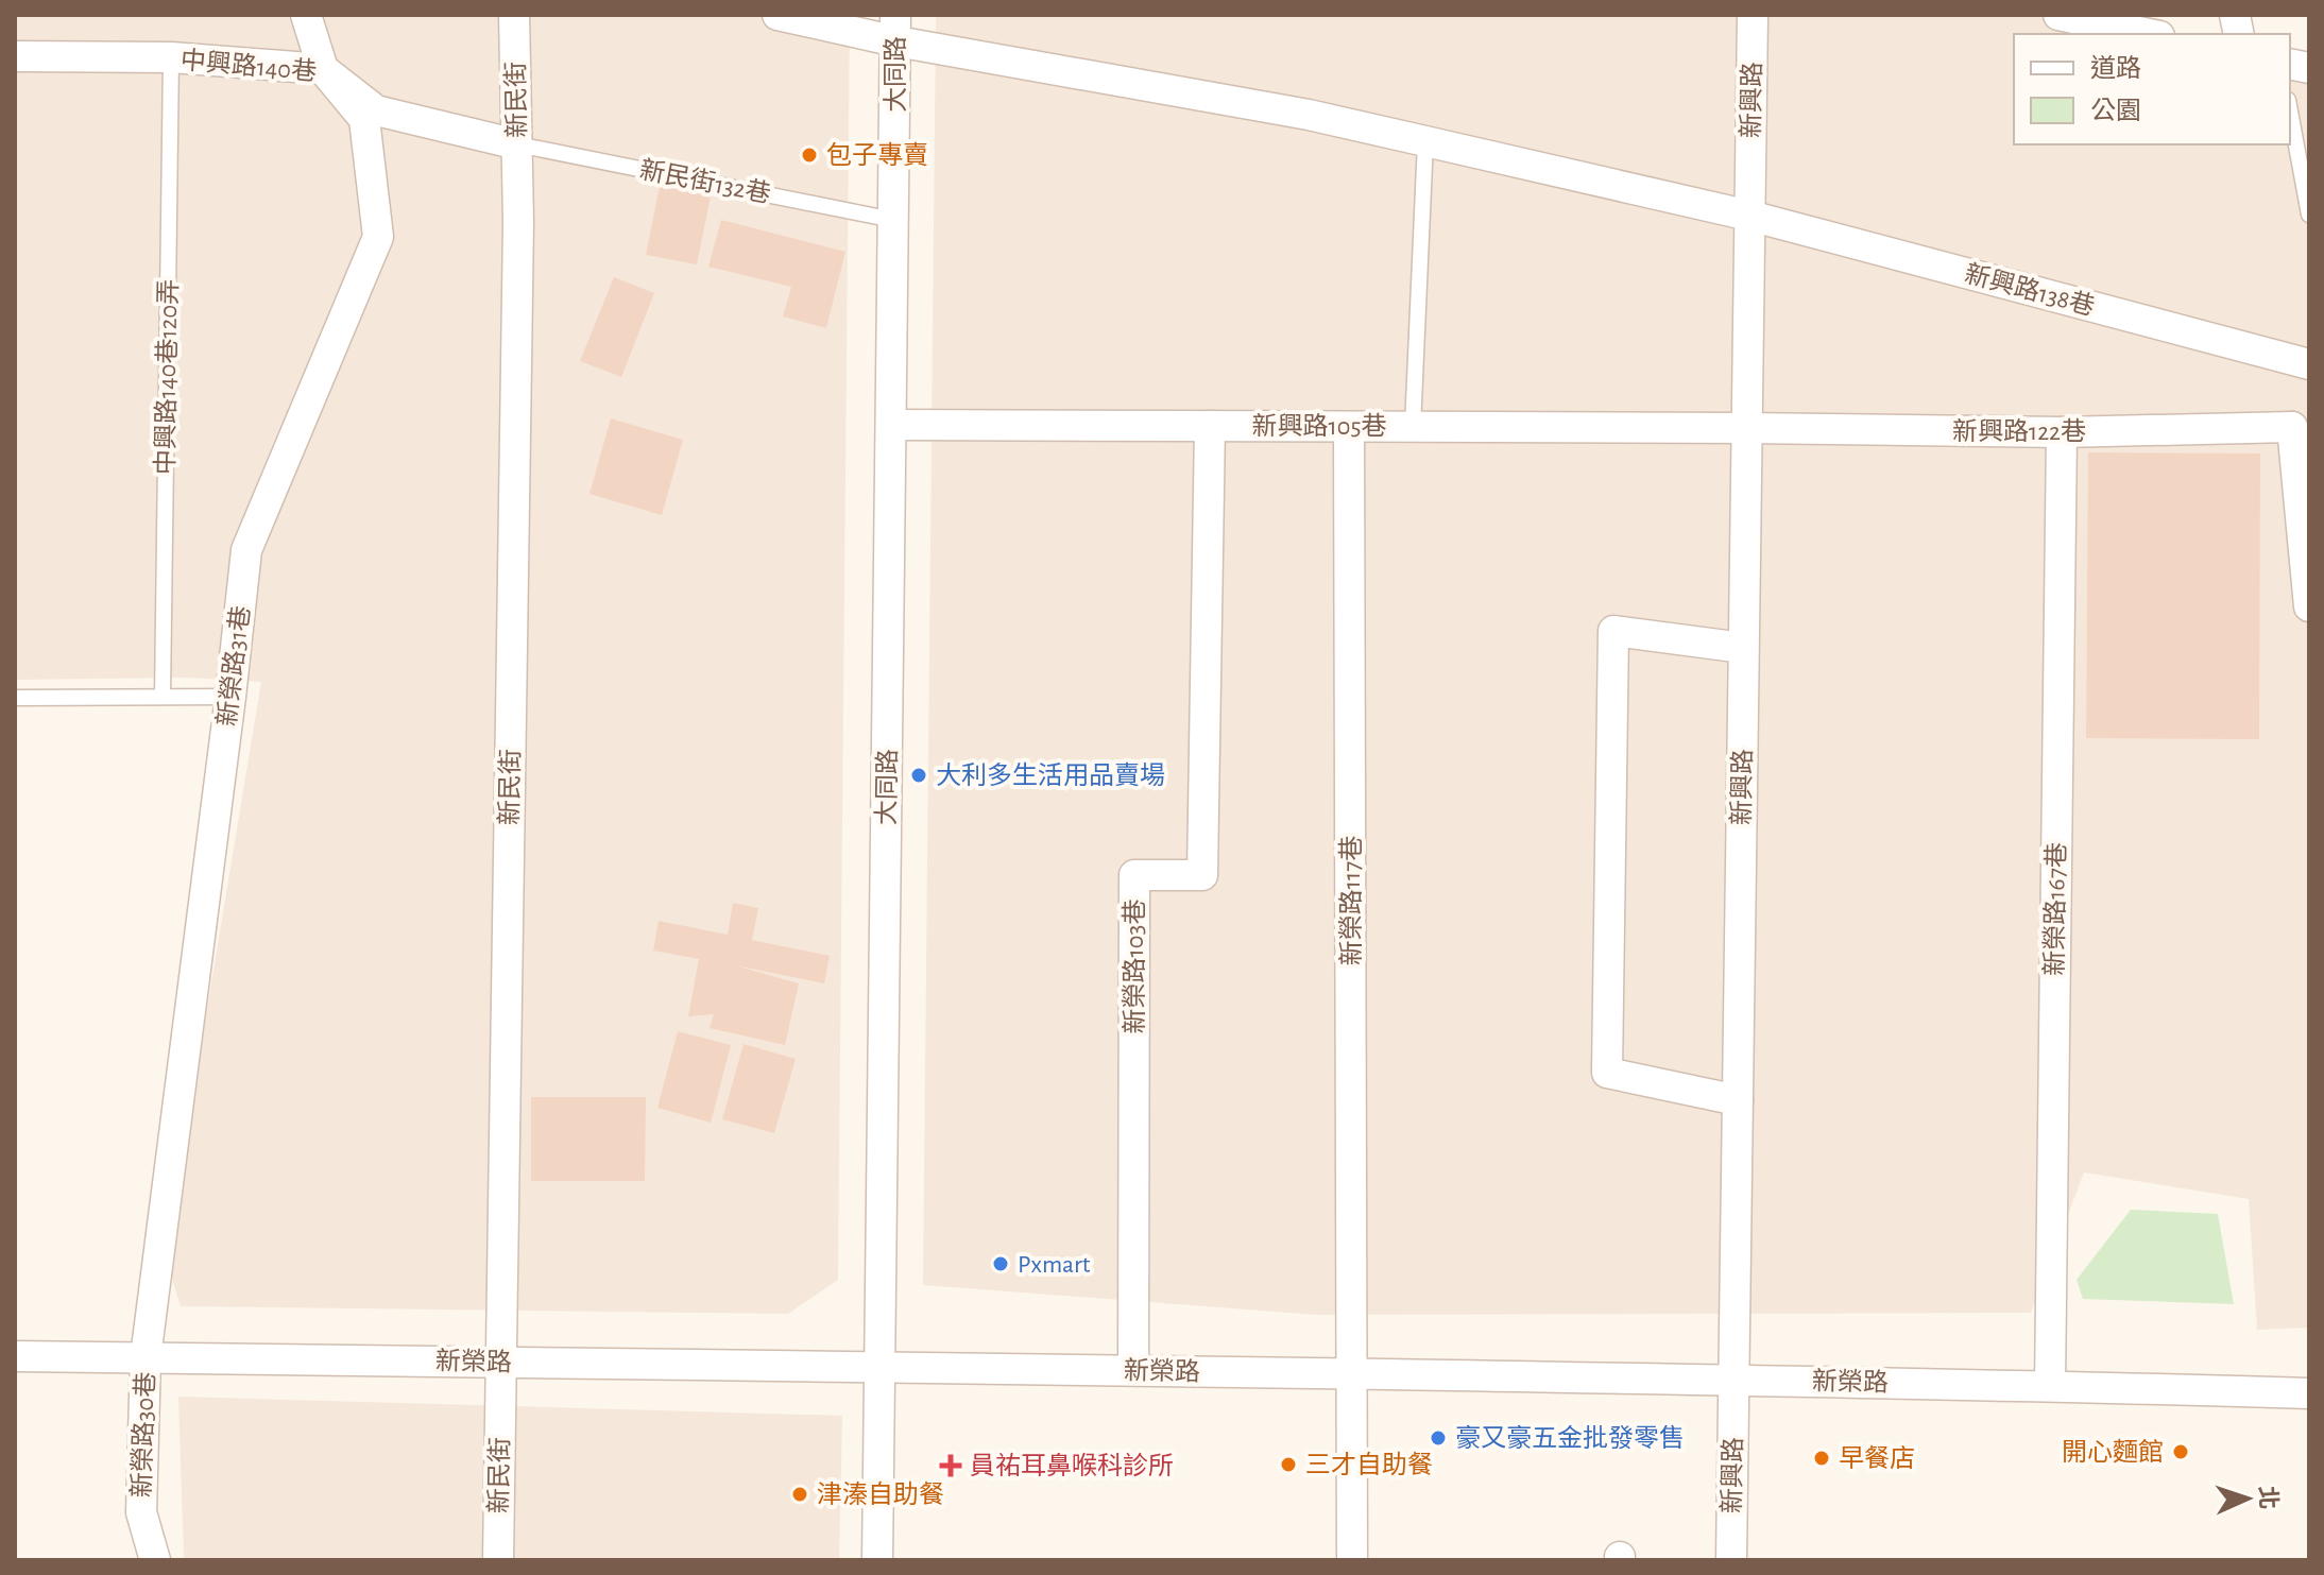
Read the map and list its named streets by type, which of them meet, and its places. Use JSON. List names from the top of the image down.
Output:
{
  "streets": {
    "street": [
      "中興路140巷",
      "大同路",
      "新民街",
      "新興路",
      "新興路138巷",
      "新興路105巷",
      "新興路122巷",
      "新榮路31巷",
      "新榮路117巷",
      "新榮路167巷",
      "新榮路103巷",
      "新榮路",
      "新榮路30巷"
    ],
    "lane": ["新民街132巷", "中興路140巷120弄"]
  },
  "crossings": [
    ["中興路140巷", "新民街"],
    ["中興路140巷", "新民街132巷"],
    ["中興路140巷", "中興路140巷120弄"],
    ["中興路140巷", "新榮路31巷"],
    ["大同路", "新民街132巷"],
    ["大同路", "新興路138巷"],
    ["大同路", "新興路105巷"],
    ["大同路", "新榮路"],
    ["新民街", "新民街132巷"],
    ["新民街", "新榮路"],
    ["新興路", "新興路138巷"],
    ["新興路", "新興路105巷"],
    ["新興路", "新興路122巷"],
    ["新興路", "新榮路"],
    ["新興路105巷", "新興路122巷"],
    ["新興路105巷", "新榮路117巷"],
    ["新興路105巷", "新榮路103巷"],
    ["新興路122巷", "新榮路167巷"],
    ["新榮路31巷", "新榮路"],
    ["新榮路31巷", "新榮路30巷"],
    ["新榮路117巷", "新榮路"],
    ["新榮路167巷", "新榮路"],
    ["新榮路103巷", "新榮路"],
    ["新榮路", "新榮路30巷"]
  ],
  "places": {
    "other": [
      "包子專賣",
      "大利多生活用品賣場",
      "Pxmart",
      "豪又豪五金批發零售",
      "開心麵館",
      "早餐店",
      "三才自助餐",
      "津溱自助餐"
    ],
    "health": ["員祐耳鼻喉科診所"]
  },
  "legend": ["道路", "公園"],
  "north": "right"
}
